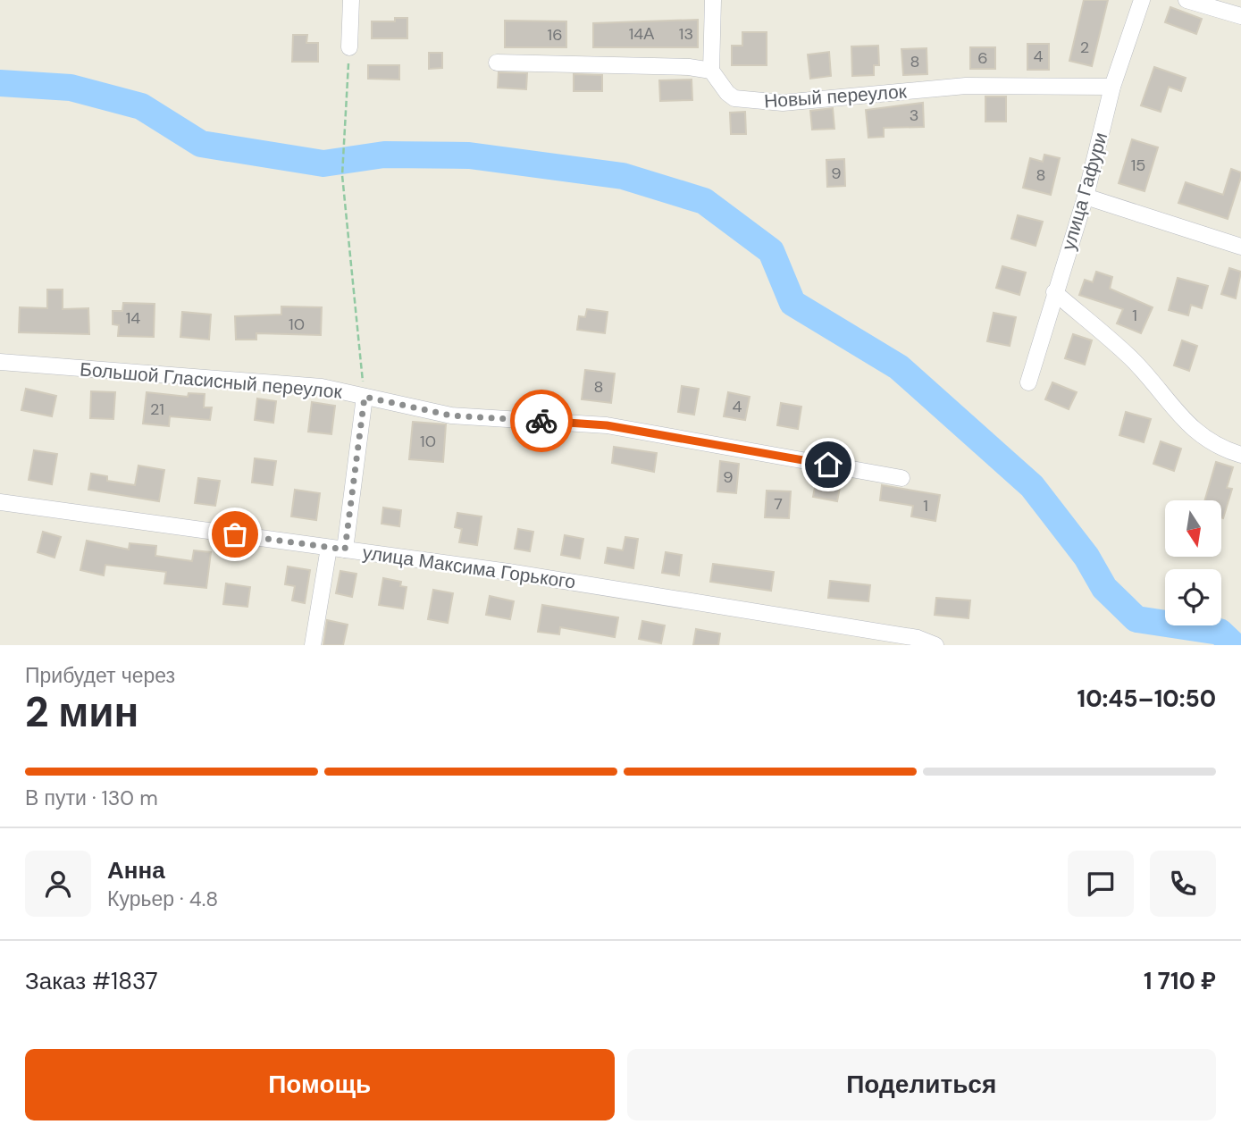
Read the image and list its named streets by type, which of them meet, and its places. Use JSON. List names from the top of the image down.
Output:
{
  "streets": {
    "street": [
      "Новый переулок",
      "улица Гафури",
      "Большой Гласисный переулок",
      "улица Максима Горького"
    ]
  },
  "crossings": [
    ["Новый переулок", "улица Гафури"]
  ],
  "house_numbers": [
    "14А",
    "13",
    "16",
    "2",
    "4",
    "6",
    "8",
    "3",
    "15",
    "9",
    "8",
    "1",
    "14",
    "10",
    "8",
    "4",
    "21",
    "10",
    "9",
    "7",
    "1"
  ],
  "north": "bottom",
  "page": {
    "heading": ["2 мин", "Прибудет через", "10:45–10:50"],
    "panel": [
      "Анна",
      "Курьер · 4.8",
      "Заказ #1837",
      "1 710 ₽"
    ],
    "bar": "В пути · 130 m",
    "buttons": ["Помощь", "Поделиться"]
  }
}
